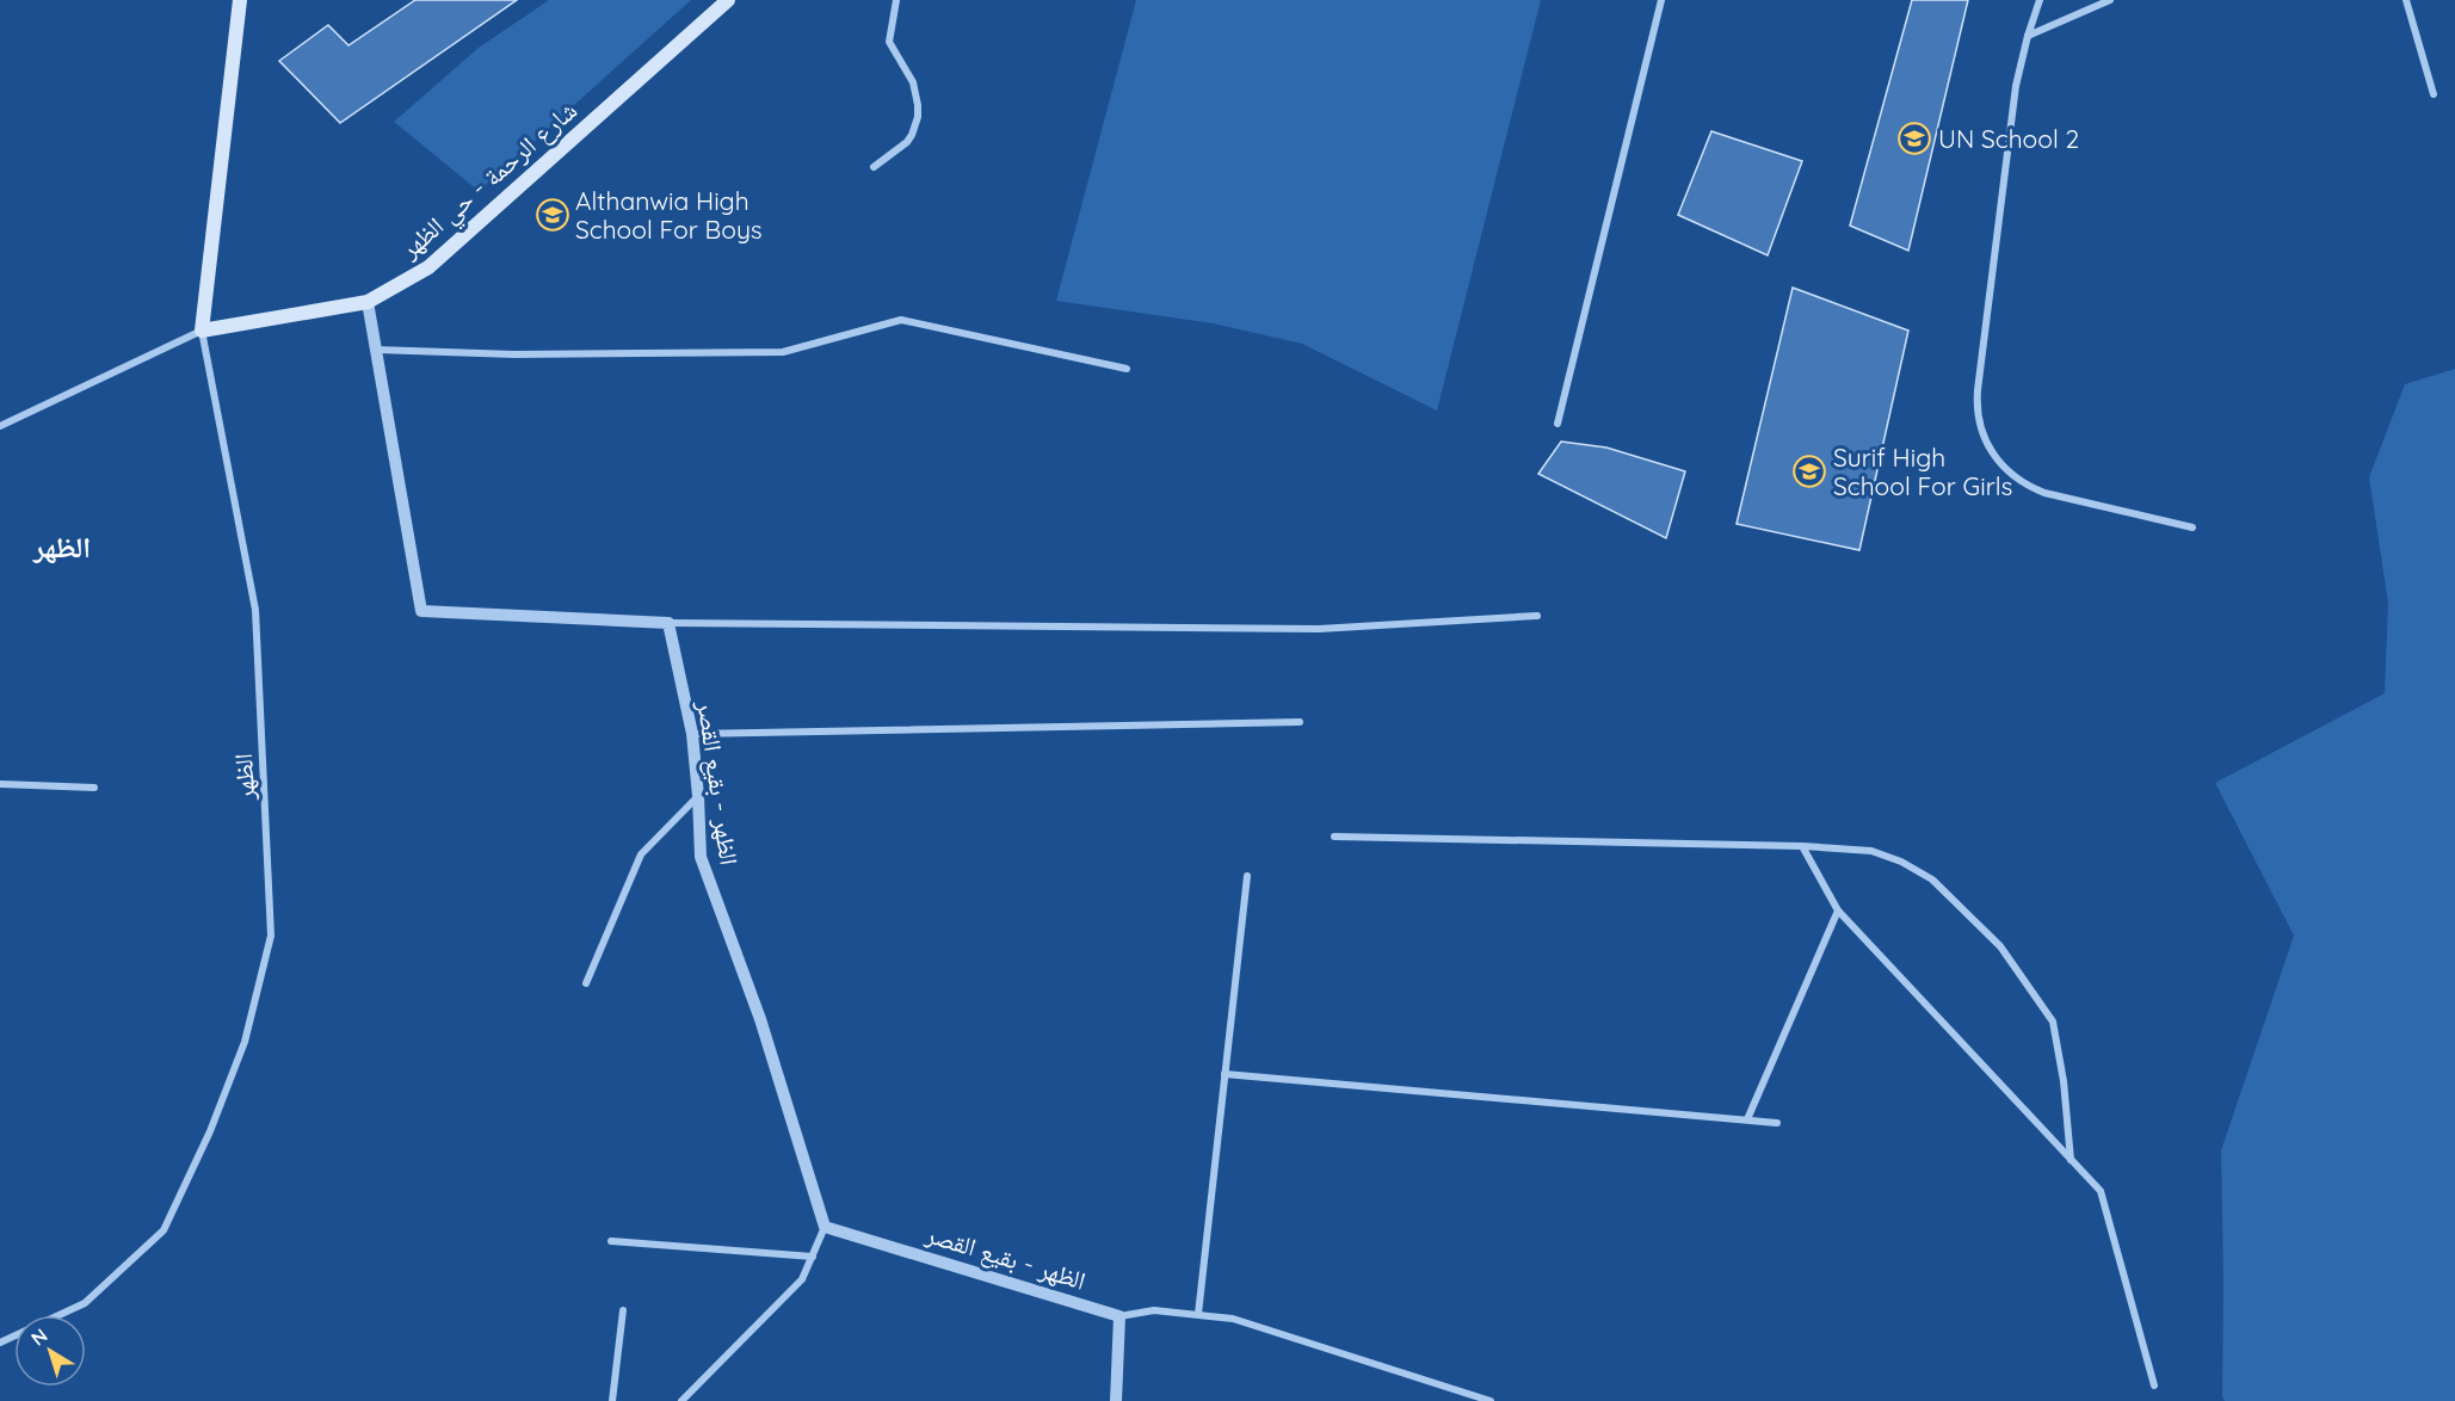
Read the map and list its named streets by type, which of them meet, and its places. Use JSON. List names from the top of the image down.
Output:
{
  "streets": {
    "main road": ["شارع الرحمة - حي الظهر"],
    "street": ["الظهر", "الظهر - بقيع القصر"]
  },
  "crossings": [
    ["شارع الرحمة - حي الظهر", "الظهر"]
  ],
  "districts": ["الظهر"],
  "places": {
    "school or university": ["UN School 2", "Althanwia High School For Boys", "Surif High School For Girls"]
  },
  "north": "top left"
}
